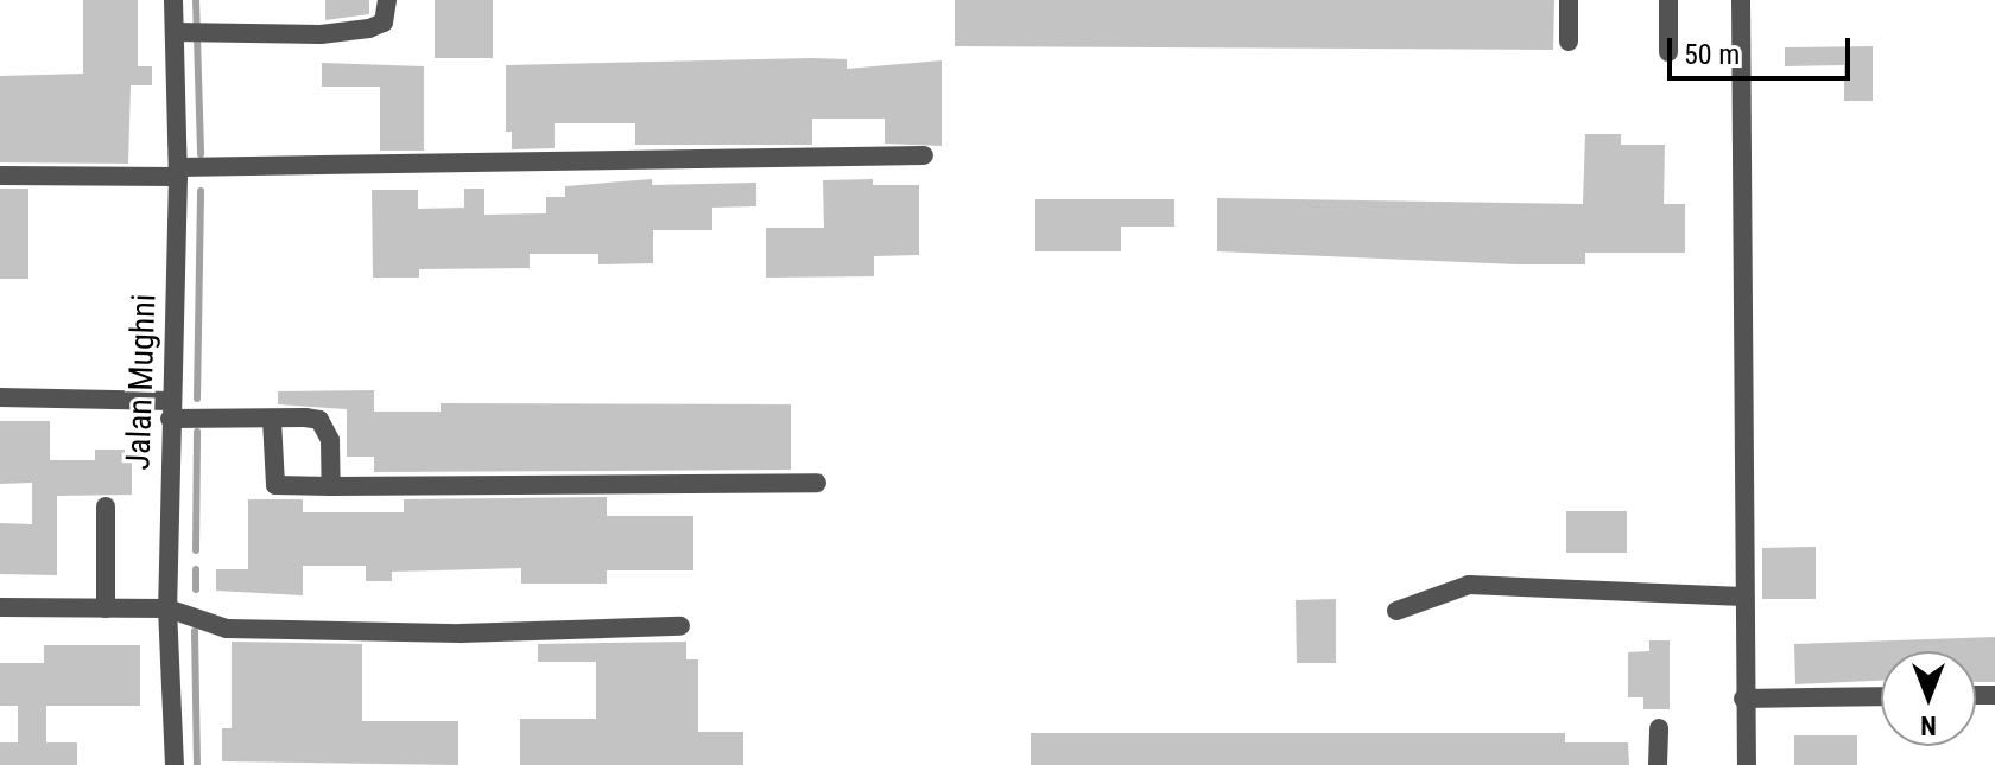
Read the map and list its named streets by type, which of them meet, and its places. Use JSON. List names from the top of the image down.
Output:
{
  "streets": {
    "street": ["Jalan Mughni"]
  },
  "scale_bar": "50 m",
  "north": "bottom"
}
